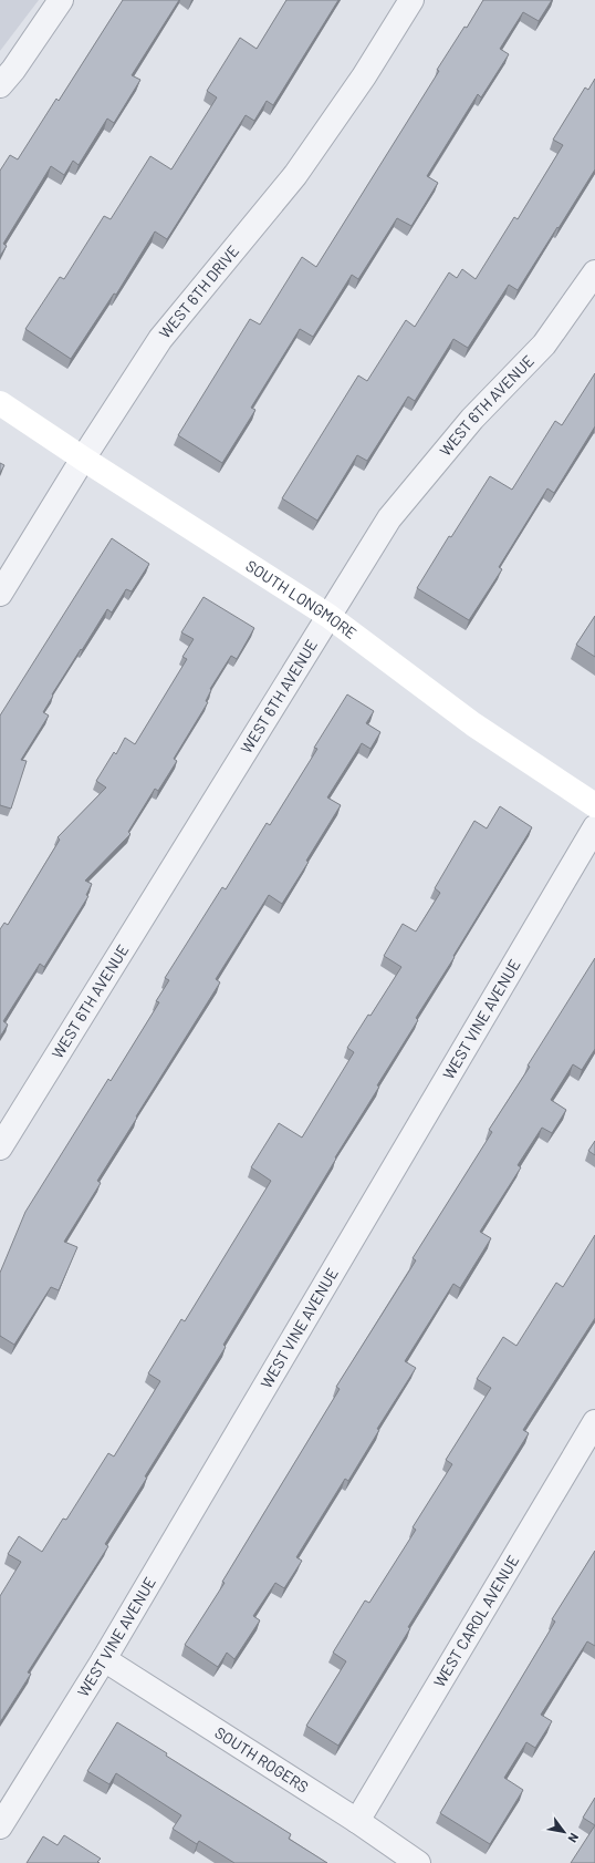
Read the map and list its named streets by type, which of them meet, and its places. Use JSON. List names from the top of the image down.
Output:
{
  "streets": {
    "street": [
      "WEST 6TH DRIVE",
      "WEST 6TH AVENUE",
      "SOUTH LONGMORE",
      "WEST VINE AVENUE",
      "WEST CAROL AVENUE",
      "SOUTH ROGERS"
    ]
  },
  "crossings": [
    ["WEST 6TH DRIVE", "SOUTH LONGMORE"],
    ["WEST 6TH AVENUE", "SOUTH LONGMORE"],
    ["WEST VINE AVENUE", "SOUTH ROGERS"],
    ["WEST CAROL AVENUE", "SOUTH ROGERS"]
  ],
  "north": "bottom right"
}
